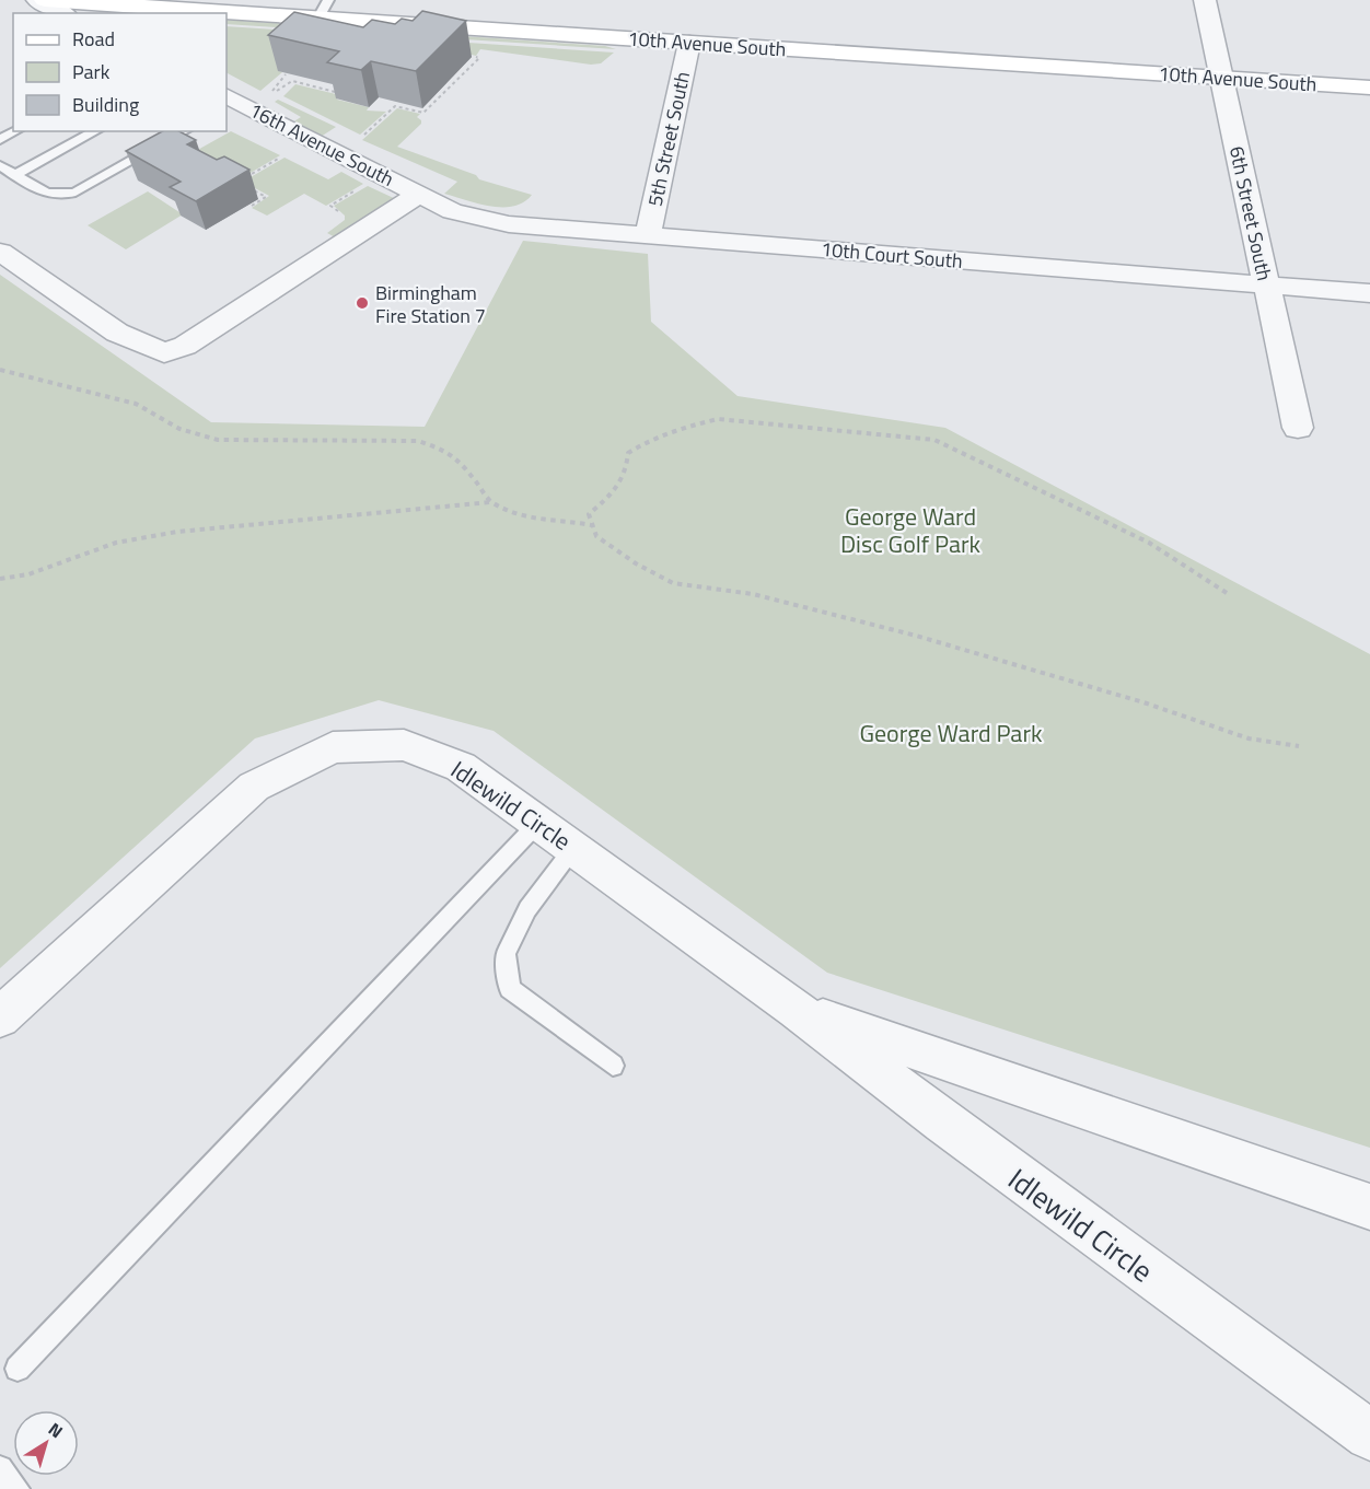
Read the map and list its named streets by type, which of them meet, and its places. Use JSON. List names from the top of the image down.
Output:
{
  "streets": {
    "street": [
      "10th Avenue South",
      "5th Street South",
      "16th Avenue South",
      "6th Street South",
      "10th Court South",
      "Idlewild Circle"
    ]
  },
  "crossings": [
    ["10th Avenue South", "5th Street South"],
    ["10th Avenue South", "6th Street South"],
    ["5th Street South", "10th Court South"],
    ["16th Avenue South", "10th Court South"],
    ["6th Street South", "10th Court South"]
  ],
  "parks": ["George Ward Disc Golf Park", "George Ward Park"],
  "places": ["Birmingham Fire Station 7"],
  "legend": ["Road", "Park", "Building"],
  "north": "top right"
}
